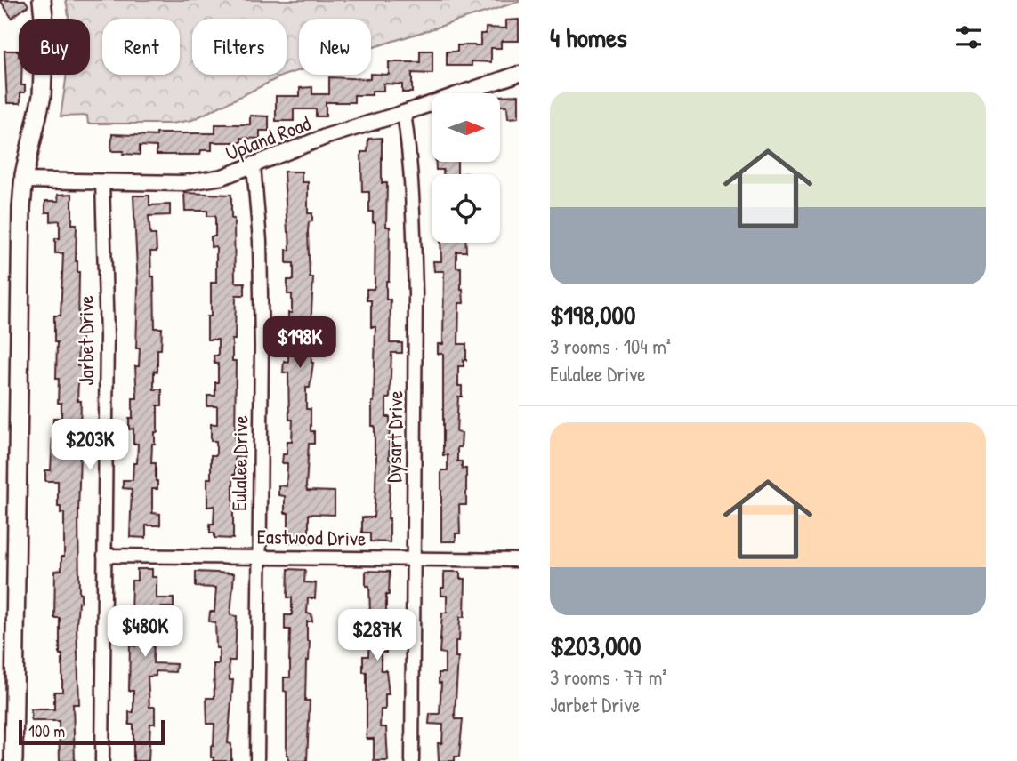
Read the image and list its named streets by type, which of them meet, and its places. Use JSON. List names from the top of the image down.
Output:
{
  "streets": {
    "street": [
      "Upland Road",
      "Jarbet Drive",
      "Dysart Drive",
      "Eulalee Drive",
      "Eastwood Drive"
    ]
  },
  "crossings": [
    ["Upland Road", "Jarbet Drive"],
    ["Upland Road", "Dysart Drive"],
    ["Upland Road", "Eulalee Drive"],
    ["Jarbet Drive", "Eastwood Drive"],
    ["Dysart Drive", "Eastwood Drive"],
    ["Eulalee Drive", "Eastwood Drive"]
  ],
  "scale_bar": "100 m",
  "north": "right",
  "page": {
    "heading": "4 homes",
    "chip": [
      "Buy",
      "Rent",
      "Filters",
      "New"
    ],
    "list": [
      {
        "name": "$198,000",
        "note": "3 rooms · 104 m² · Eulalee Drive"
      },
      {
        "name": "$203,000",
        "note": "3 rooms · 77 m² · Jarbet Drive"
      }
    ],
    "price": [
      "$198K",
      "$203K",
      "$480K",
      "$287K"
    ],
    "scale": "100 m"
  }
}
